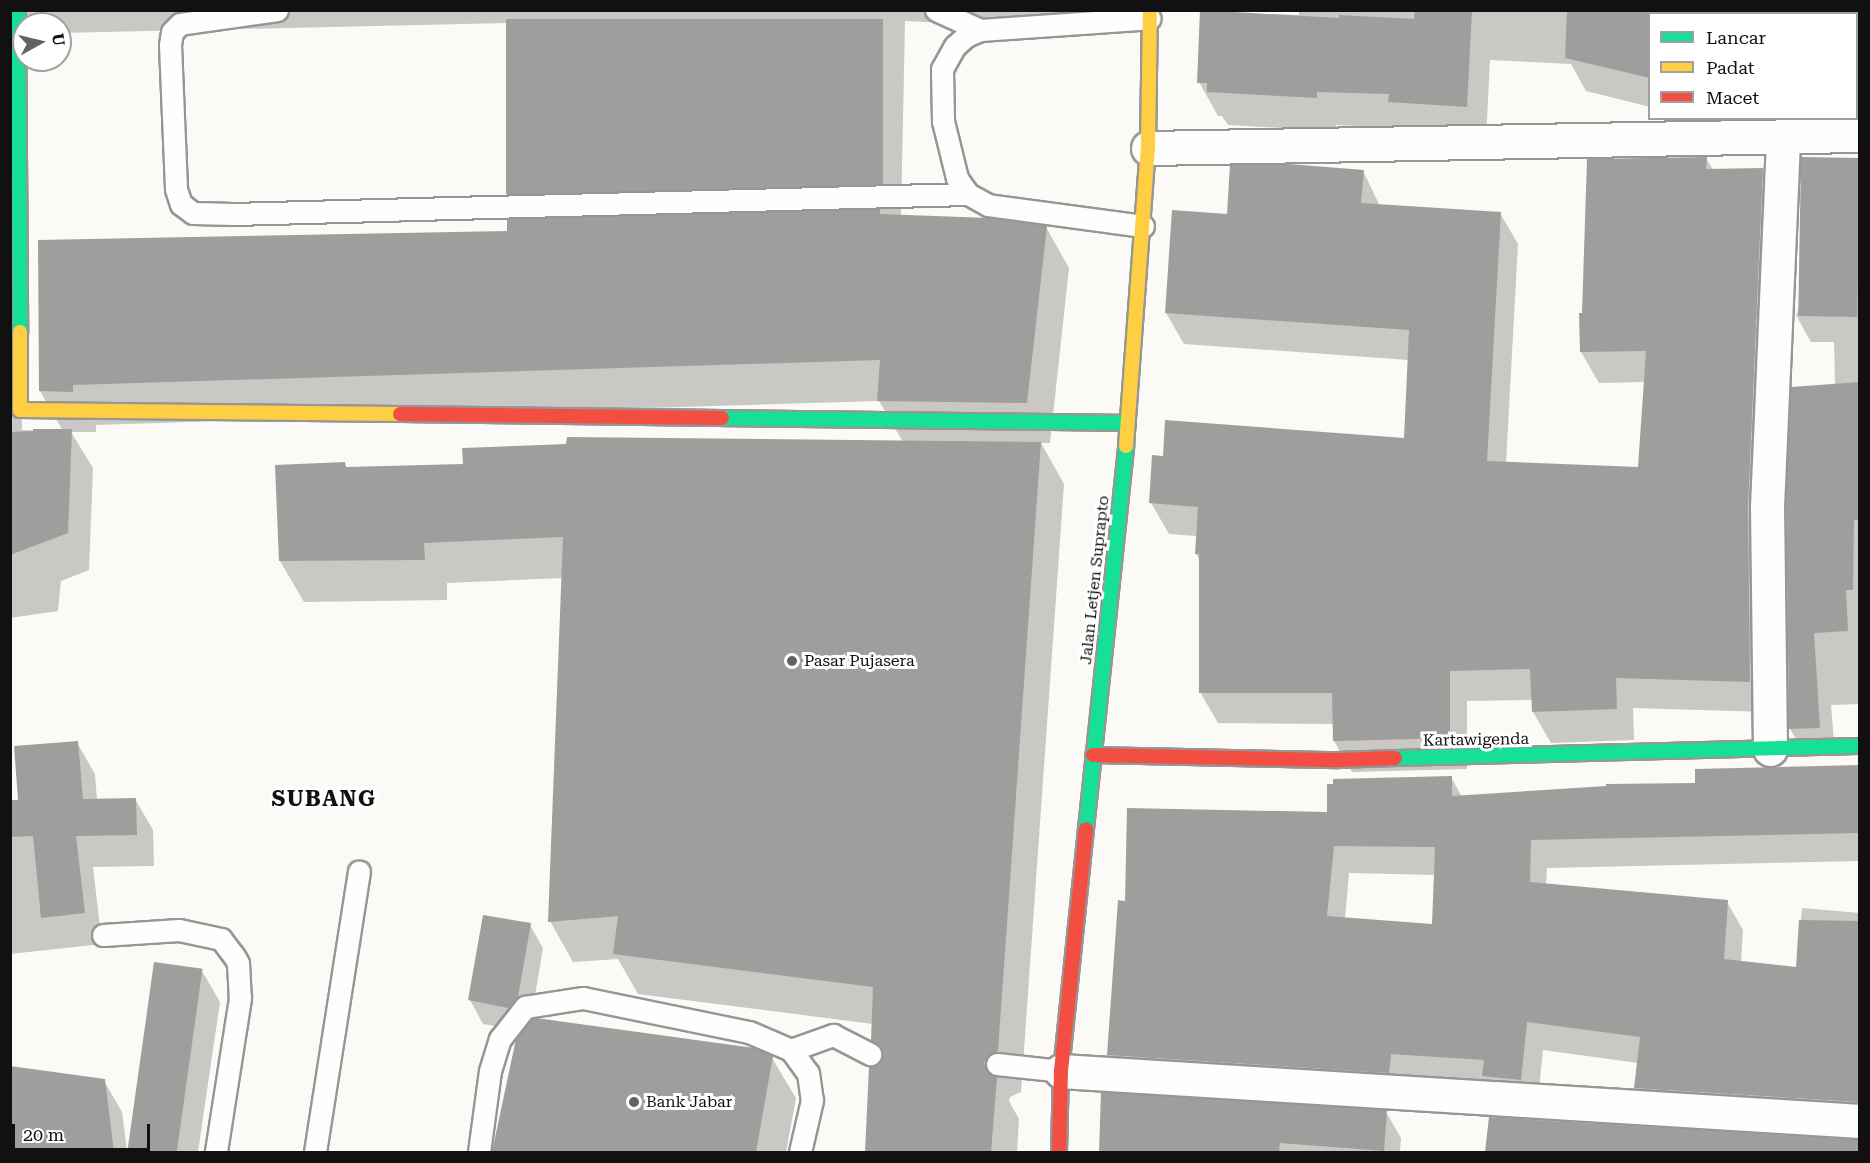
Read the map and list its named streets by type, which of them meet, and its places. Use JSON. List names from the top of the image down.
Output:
{
  "streets": {
    "street": ["Jalan Letjen Suprapto", "Kartawigenda"]
  },
  "crossings": [
    ["Jalan Letjen Suprapto", "Kartawigenda"]
  ],
  "districts": ["SUBANG"],
  "places": ["Pasar Pujasera", "Bank Jabar"],
  "legend": ["Lancar", "Padat", "Macet"],
  "scale_bar": "20 m",
  "north": "right"
}
